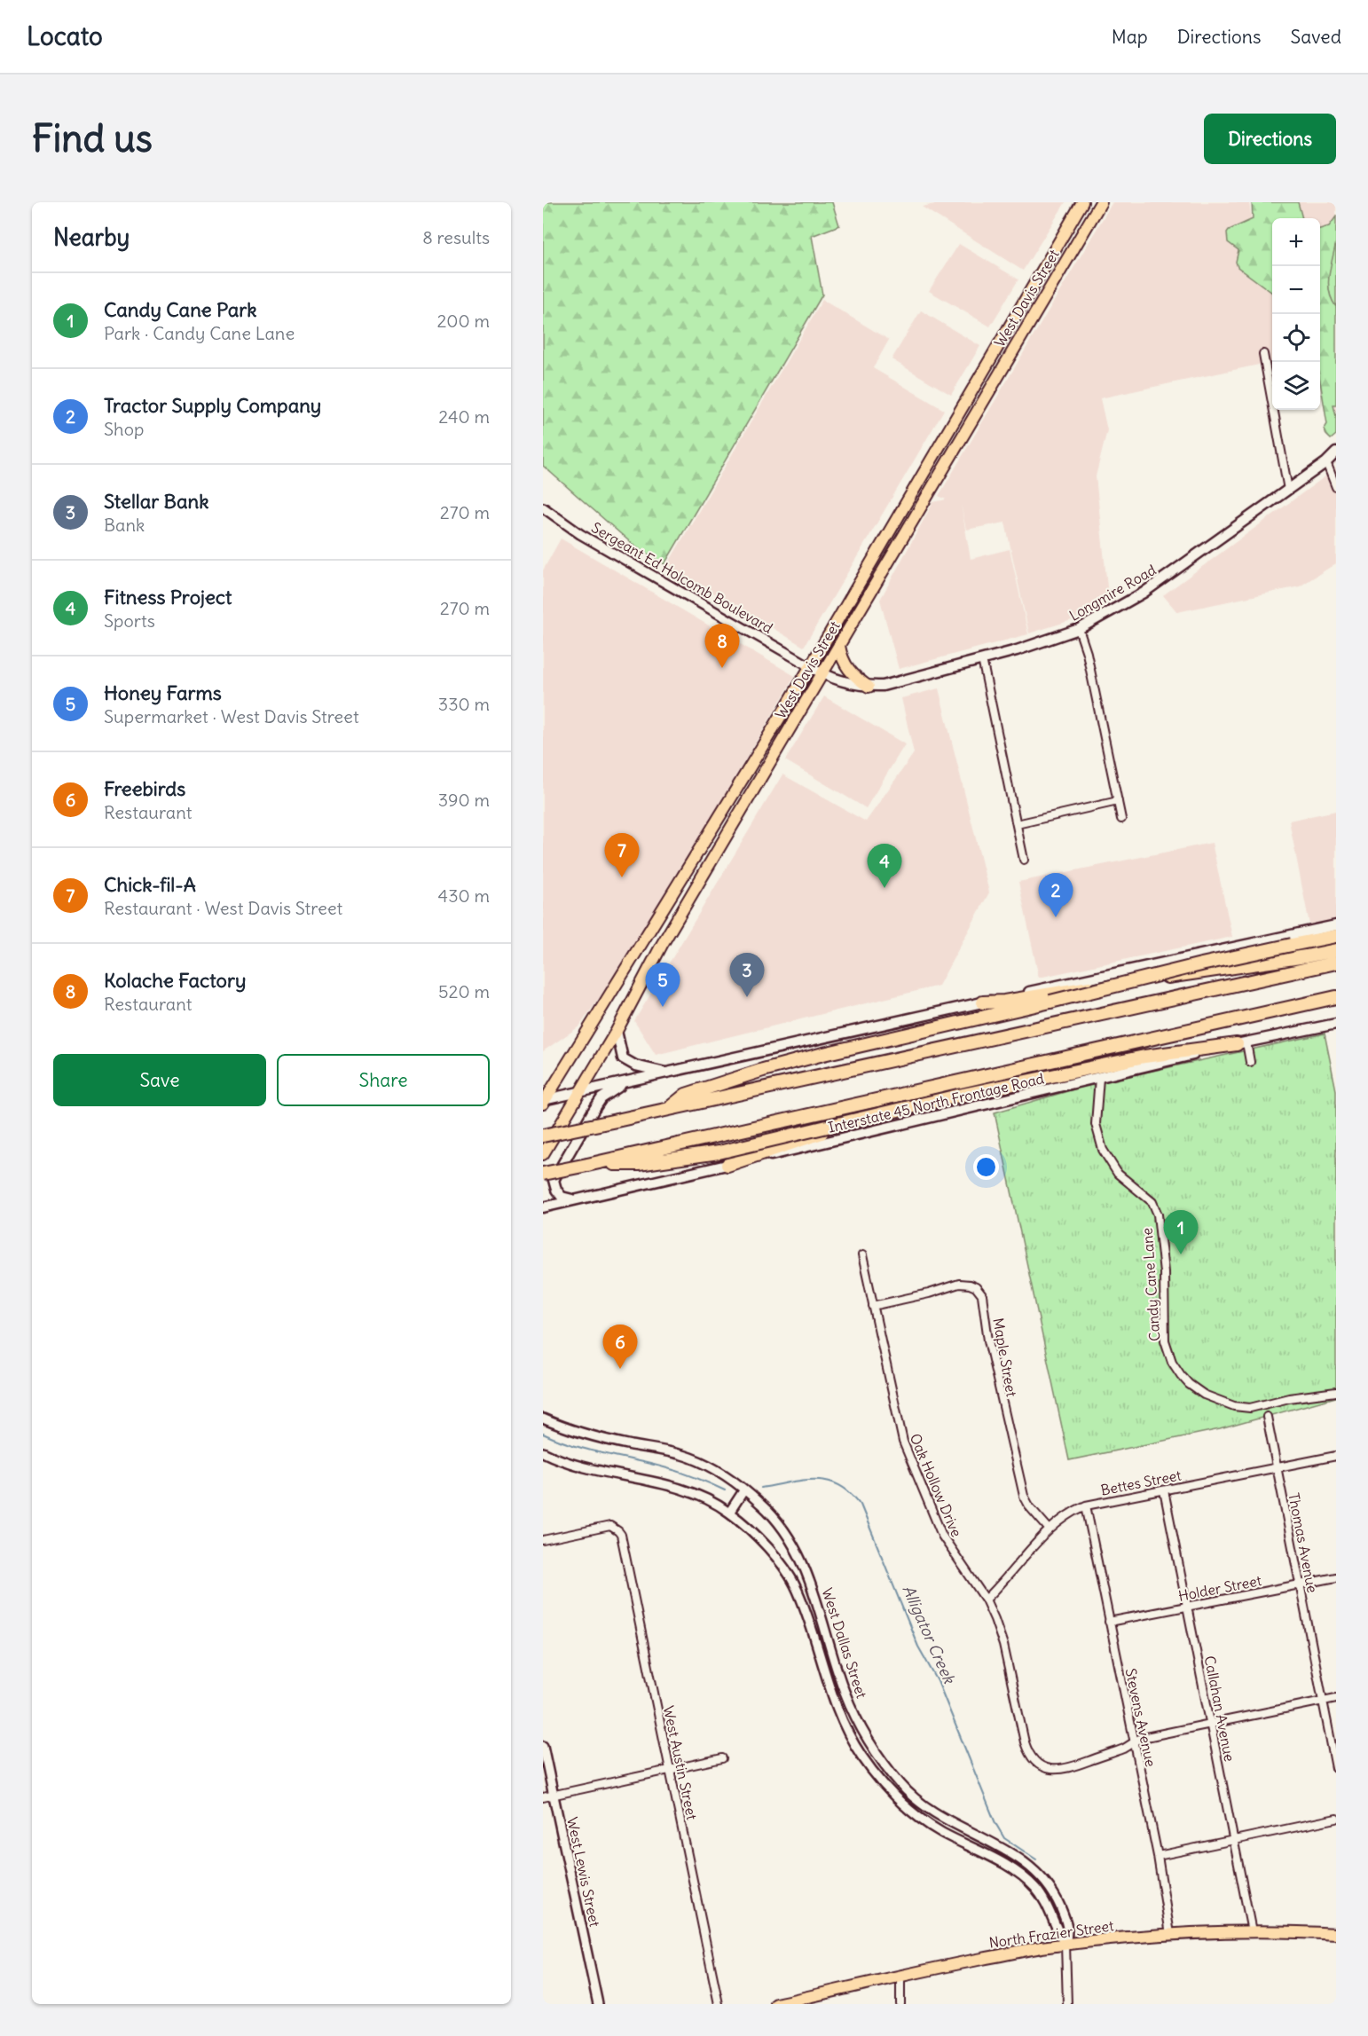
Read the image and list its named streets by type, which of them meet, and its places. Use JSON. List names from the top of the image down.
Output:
{
  "streets": {
    "main road": [
      "West Davis Street",
      "Longmire Road",
      "Interstate 45 North Frontage Road",
      "North Frazier Street"
    ],
    "street": [
      "Sergeant Ed Holcomb Boulevard",
      "Candy Cane Lane",
      "Maple Street",
      "Bettes Street",
      "Oak Hollow Drive",
      "Thomas Avenue",
      "Holder Street",
      "West Dallas Street",
      "Callahan Avenue",
      "Stevens Avenue",
      "West Austin Street",
      "West Lewis Street"
    ]
  },
  "crossings": [
    ["West Davis Street", "Sergeant Ed Holcomb Boulevard"],
    ["West Davis Street", "Longmire Road"],
    ["Sergeant Ed Holcomb Boulevard", "Longmire Road"],
    ["Interstate 45 North Frontage Road", "Candy Cane Lane"],
    ["Maple Street", "Bettes Street"],
    ["Maple Street", "Oak Hollow Drive"],
    ["Bettes Street", "Oak Hollow Drive"],
    ["Bettes Street", "Thomas Avenue"],
    ["Bettes Street", "Callahan Avenue"],
    ["Bettes Street", "Stevens Avenue"],
    ["Oak Hollow Drive", "Thomas Avenue"],
    ["Oak Hollow Drive", "Callahan Avenue"],
    ["Oak Hollow Drive", "Stevens Avenue"],
    ["Thomas Avenue", "Holder Street"],
    ["Holder Street", "Callahan Avenue"],
    ["Holder Street", "Stevens Avenue"],
    ["West Dallas Street", "North Frazier Street"],
    ["Callahan Avenue", "North Frazier Street"],
    ["Stevens Avenue", "North Frazier Street"]
  ],
  "water": ["Alligator Creek"],
  "page": {
    "header": "Locato",
    "nav": ["Map", "Directions", "Saved"],
    "buttons": [
      "Directions",
      ["Save", "Share"]
    ],
    "title": "Find us",
    "heading": ["Nearby", "8 results"],
    "map_buttons": ["+", "−"],
    "list": [
      {
        "mark": "1",
        "name": "Candy Cane Park",
        "note": "Park · Candy Cane Lane",
        "value": "200 m"
      },
      {
        "mark": "2",
        "name": "Tractor Supply Company",
        "note": "Shop",
        "value": "240 m"
      },
      {
        "mark": "3",
        "name": "Stellar Bank",
        "note": "Bank",
        "value": "270 m"
      },
      {
        "mark": "4",
        "name": "Fitness Project",
        "note": "Sports",
        "value": "270 m"
      },
      {
        "mark": "5",
        "name": "Honey Farms",
        "note": "Supermarket · West Davis Street",
        "value": "330 m"
      },
      {
        "mark": "6",
        "name": "Freebirds",
        "note": "Restaurant",
        "value": "390 m"
      },
      {
        "mark": "7",
        "name": "Chick-fil-A",
        "note": "Restaurant · West Davis Street",
        "value": "430 m"
      },
      {
        "mark": "8",
        "name": "Kolache Factory",
        "note": "Restaurant",
        "value": "520 m"
      }
    ],
    "pins": [
      "8",
      "7",
      "4",
      "2",
      "3",
      "5",
      "1",
      "6"
    ]
  }
}
